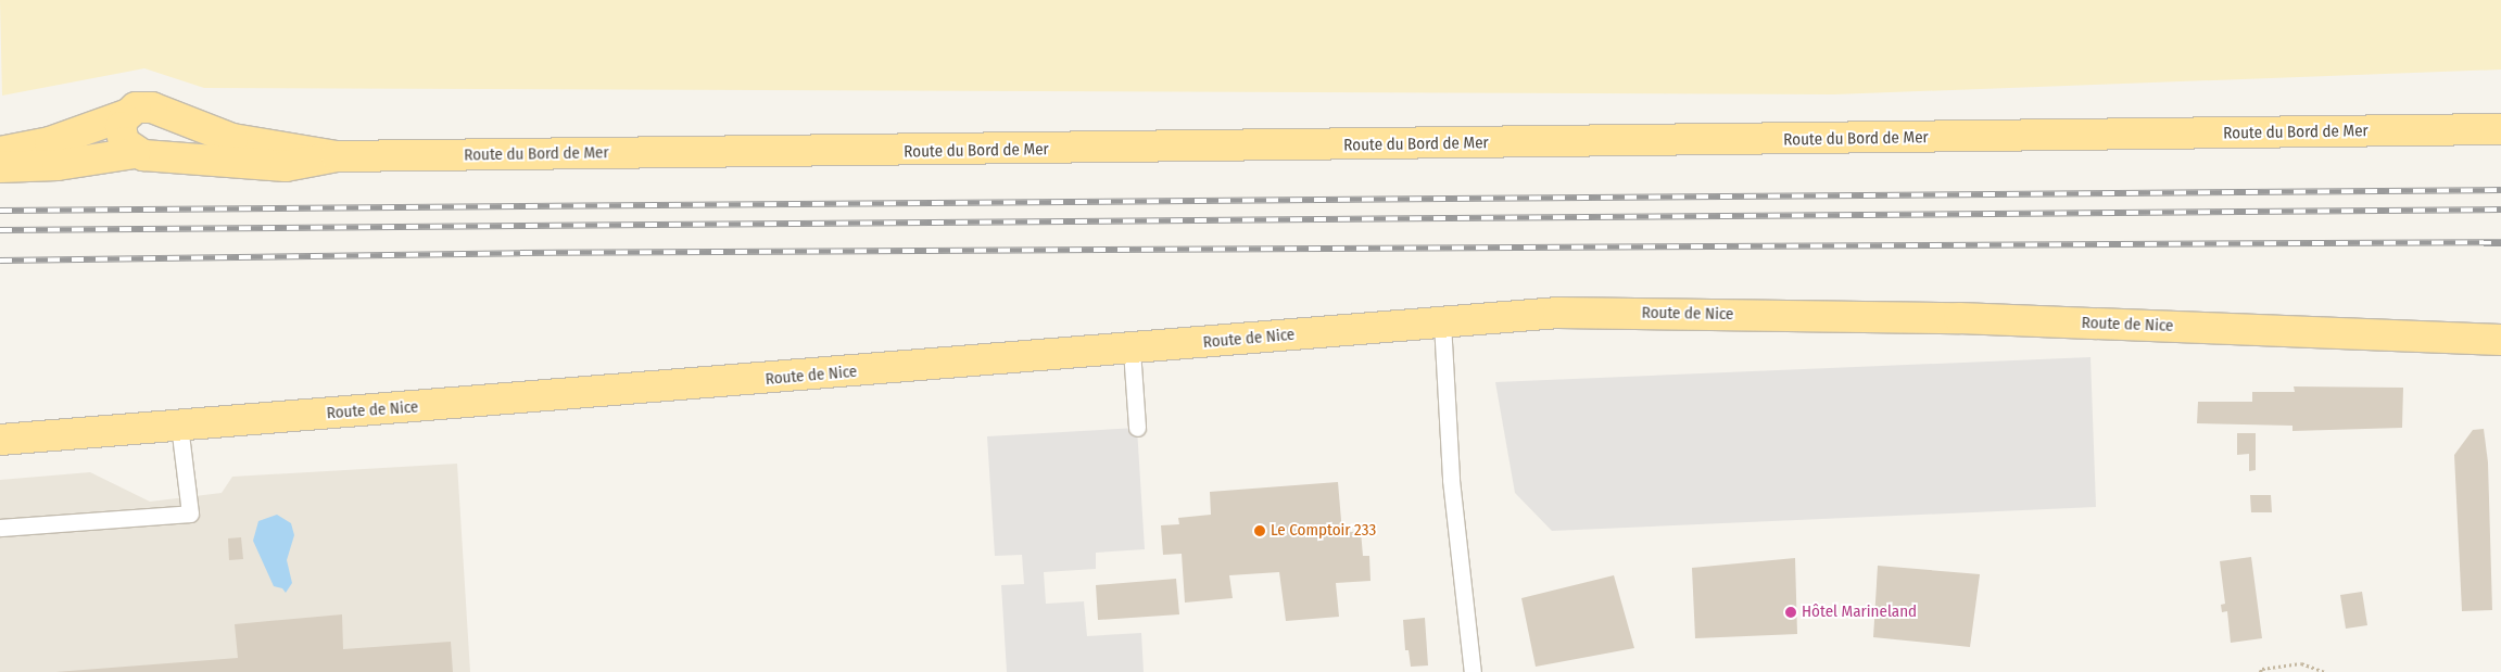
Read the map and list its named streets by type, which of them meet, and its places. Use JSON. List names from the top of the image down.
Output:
{
  "streets": {
    "main road": ["Route du Bord de Mer", "Route de Nice"]
  },
  "places": ["Le Comptoir 233", "Hôtel Marineland"]
}
